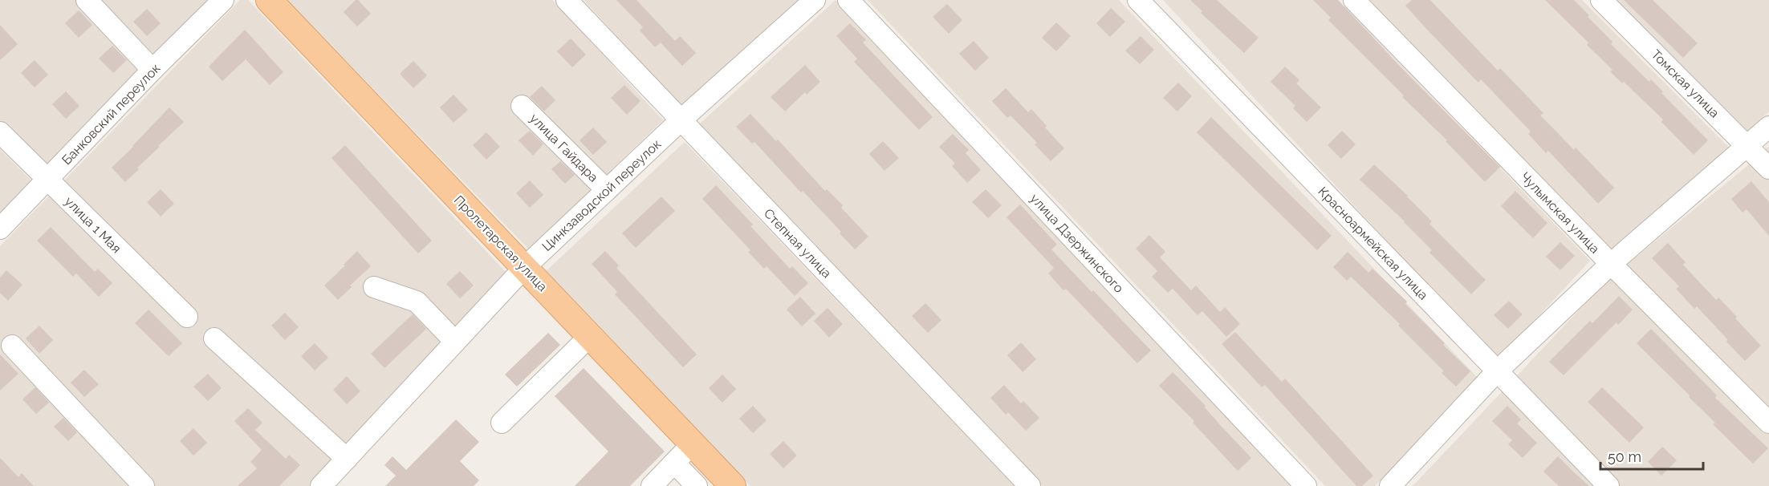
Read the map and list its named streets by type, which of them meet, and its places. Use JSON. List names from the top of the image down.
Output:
{
  "streets": {
    "main road": ["Пролетарская улица"],
    "street": [
      "Томская улица",
      "Банковский переулок",
      "улица Гайдара",
      "Цинкзаводской переулок",
      "Чулымская улица",
      "улица 1 Мая",
      "Степная улица",
      "улица Дзержинского",
      "Красноармейская улица"
    ]
  },
  "crossings": [
    ["Банковский переулок", "улица 1 Мая"],
    ["улица Гайдара", "Цинкзаводской переулок"],
    ["Цинкзаводской переулок", "Пролетарская улица"],
    ["Цинкзаводской переулок", "Степная улица"]
  ],
  "scale_bar": "50 m"
}
